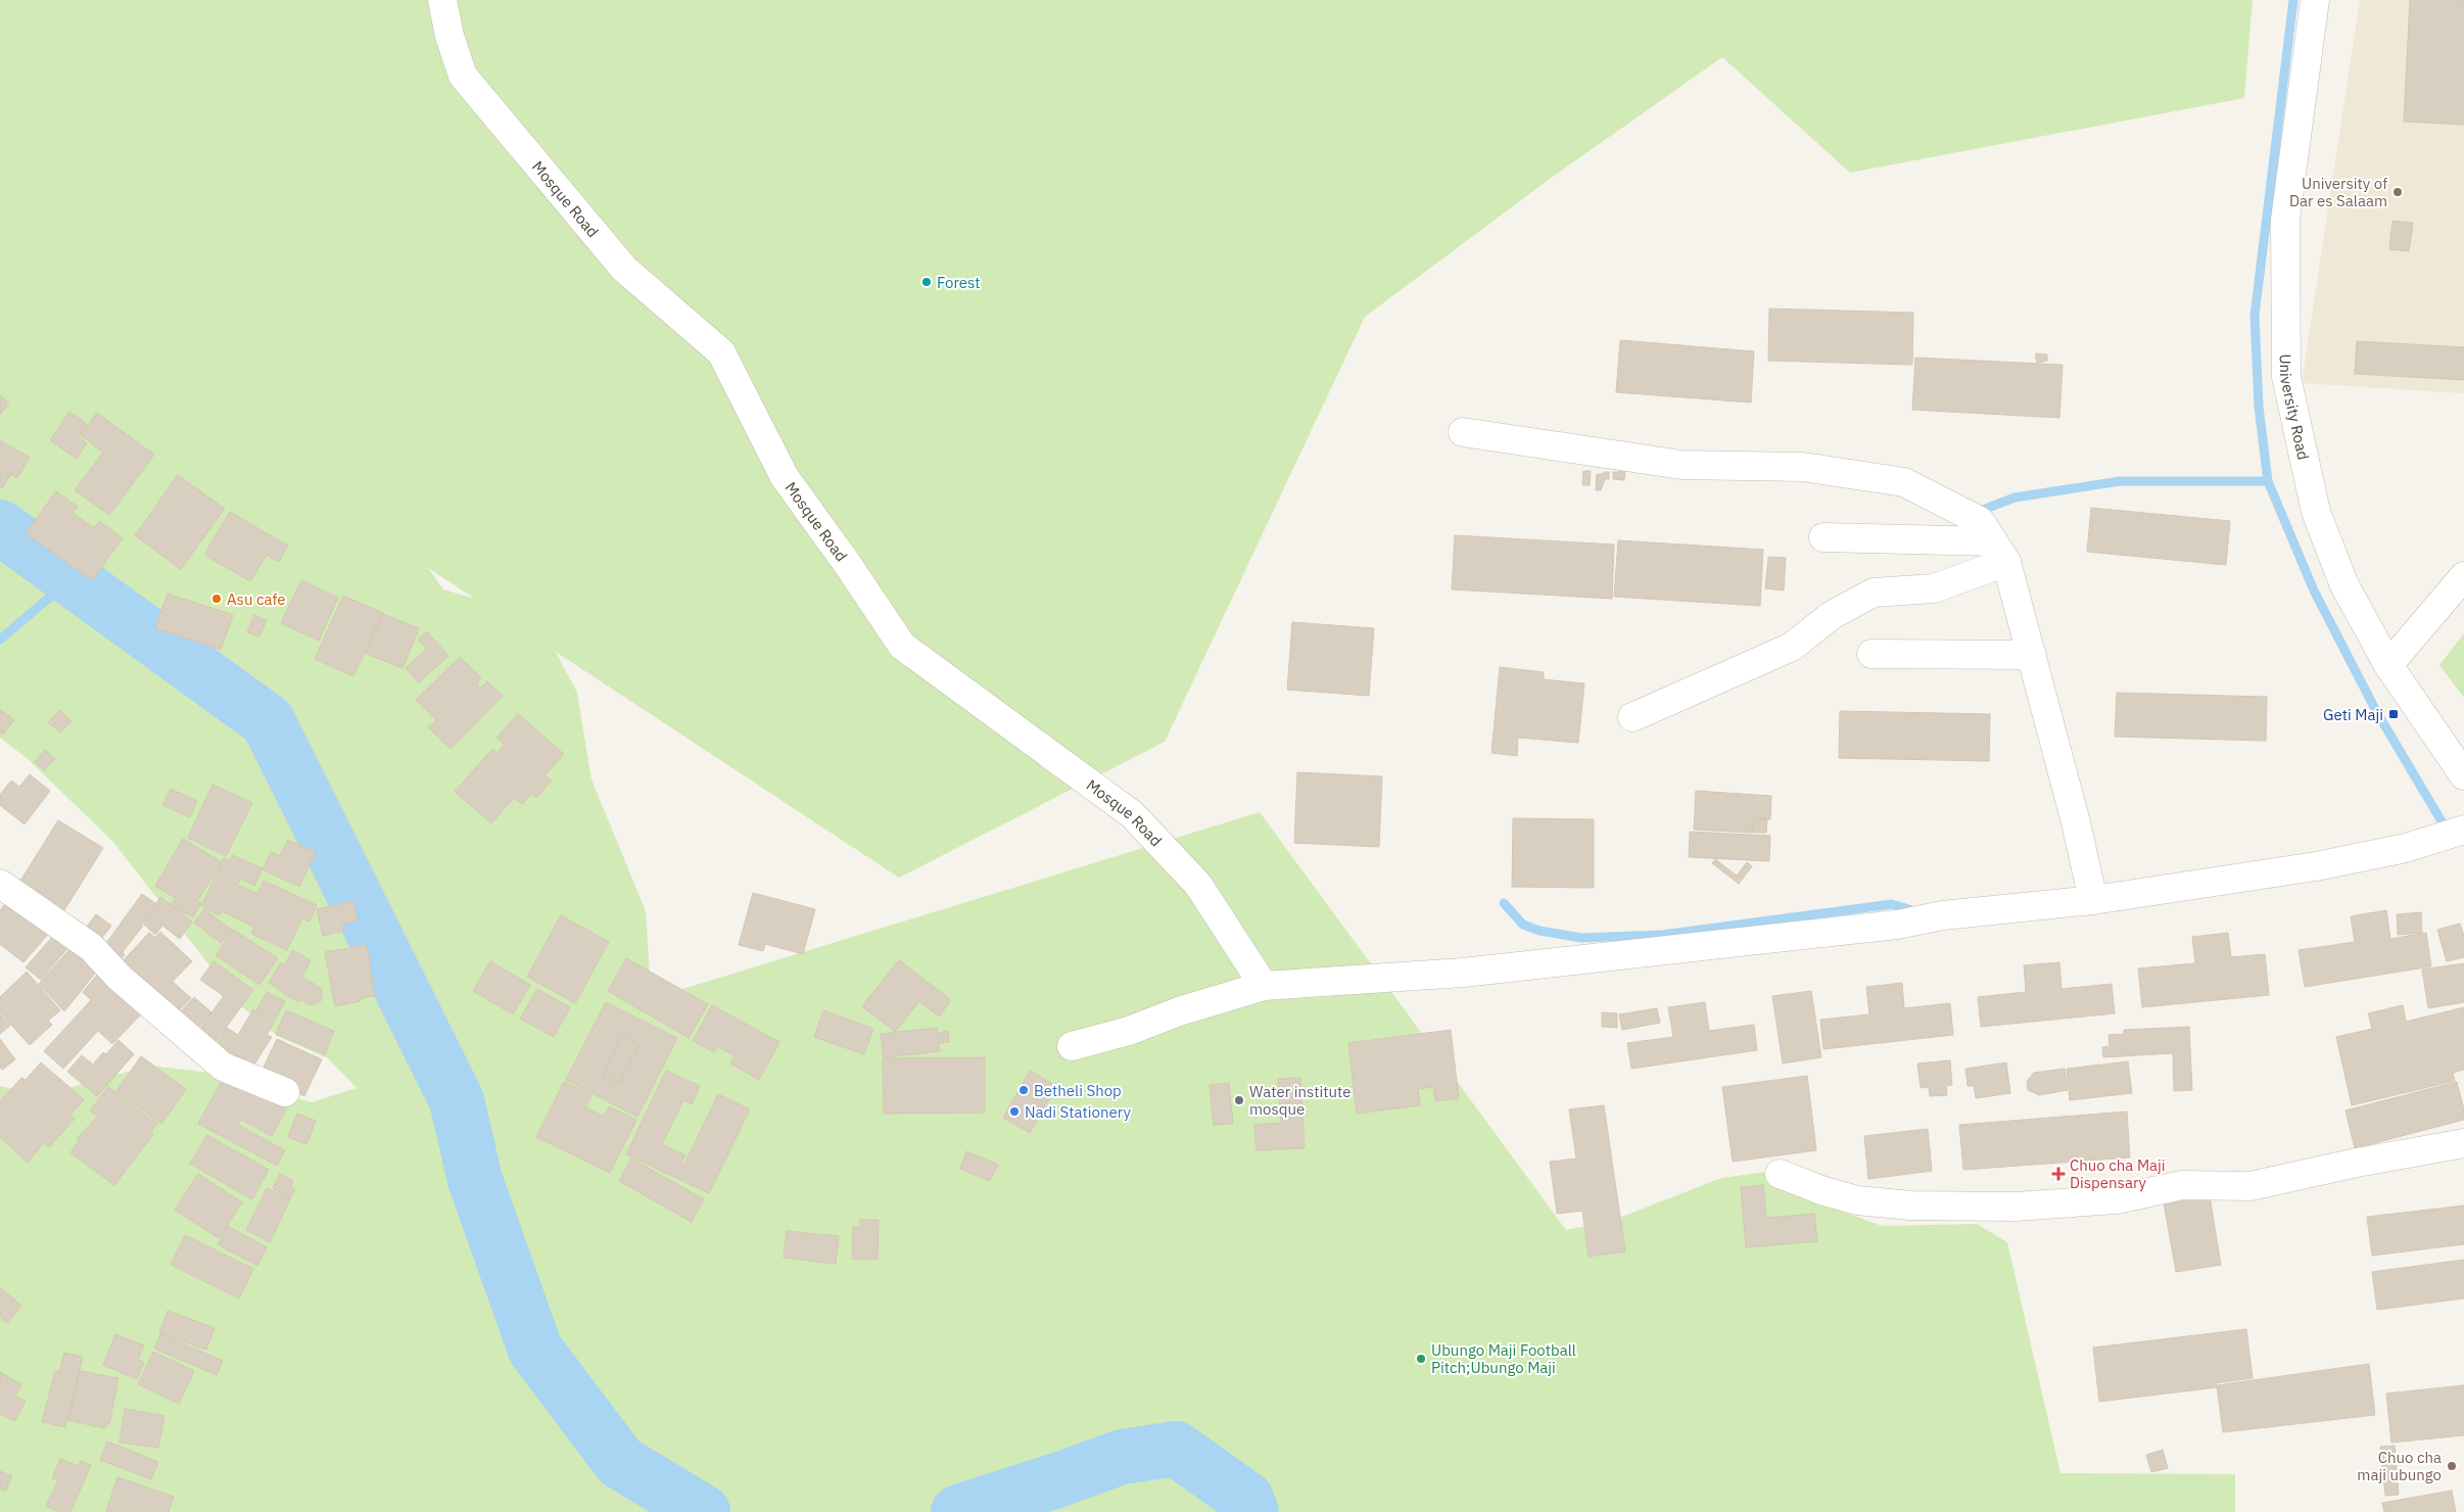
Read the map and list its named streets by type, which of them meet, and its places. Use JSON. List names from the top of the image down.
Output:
{
  "streets": {
    "street": ["Mosque Road", "University Road"]
  },
  "places": {
    "other": [
      "University of Dar es Salaam",
      "Forest",
      "Asu cafe",
      "Betheli Shop",
      "Water institute mosque",
      "Nadi Stationery",
      "Ubungo Maji Football Pitch;Ubungo Maji",
      "Chuo cha maji ubungo"
    ],
    "transit": ["Geti Maji"],
    "health": ["Chuo cha Maji Dispensary"]
  }
}
